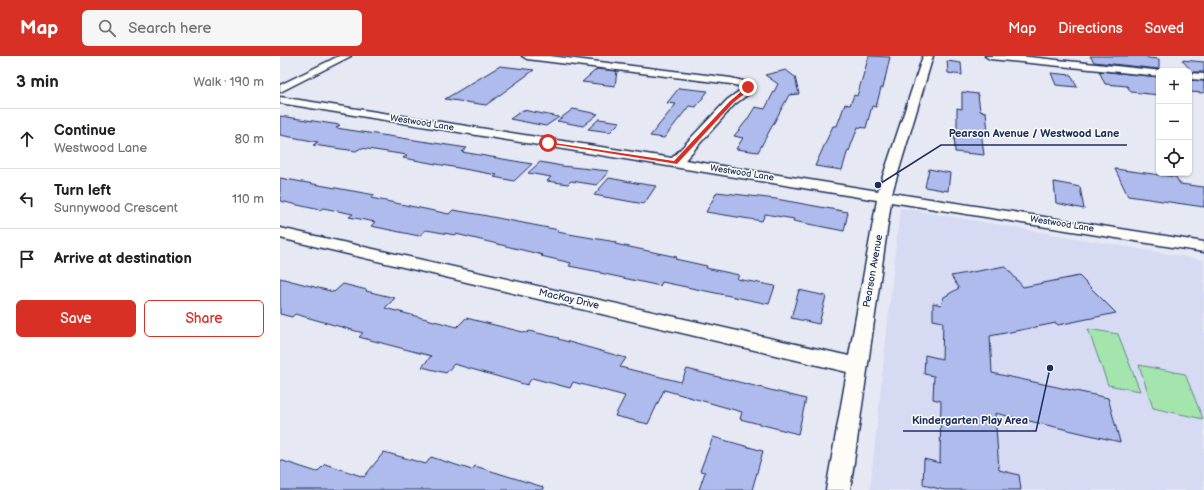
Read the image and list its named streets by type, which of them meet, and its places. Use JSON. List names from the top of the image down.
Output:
{
  "streets": {
    "street": ["Westwood Lane", "Pearson Avenue", "MacKay Drive"]
  },
  "crossings": [
    ["Westwood Lane", "Pearson Avenue"],
    ["Pearson Avenue", "MacKay Drive"]
  ],
  "places": ["Pearson Avenue / Westwood Lane", "Kindergarten Play Area"],
  "page": {
    "header": "Map",
    "search": "Search here",
    "nav": ["Map", "Directions", "Saved"],
    "heading": ["3 min", "Walk · 190 m"],
    "map_buttons": ["+", "−"],
    "list": [
      ["Continue", "Westwood Lane", "80 m"],
      ["Turn left", "Sunnywood Crescent", "110 m"],
      "Arrive at destination"
    ],
    "buttons": ["Save", "Share"]
  }
}
